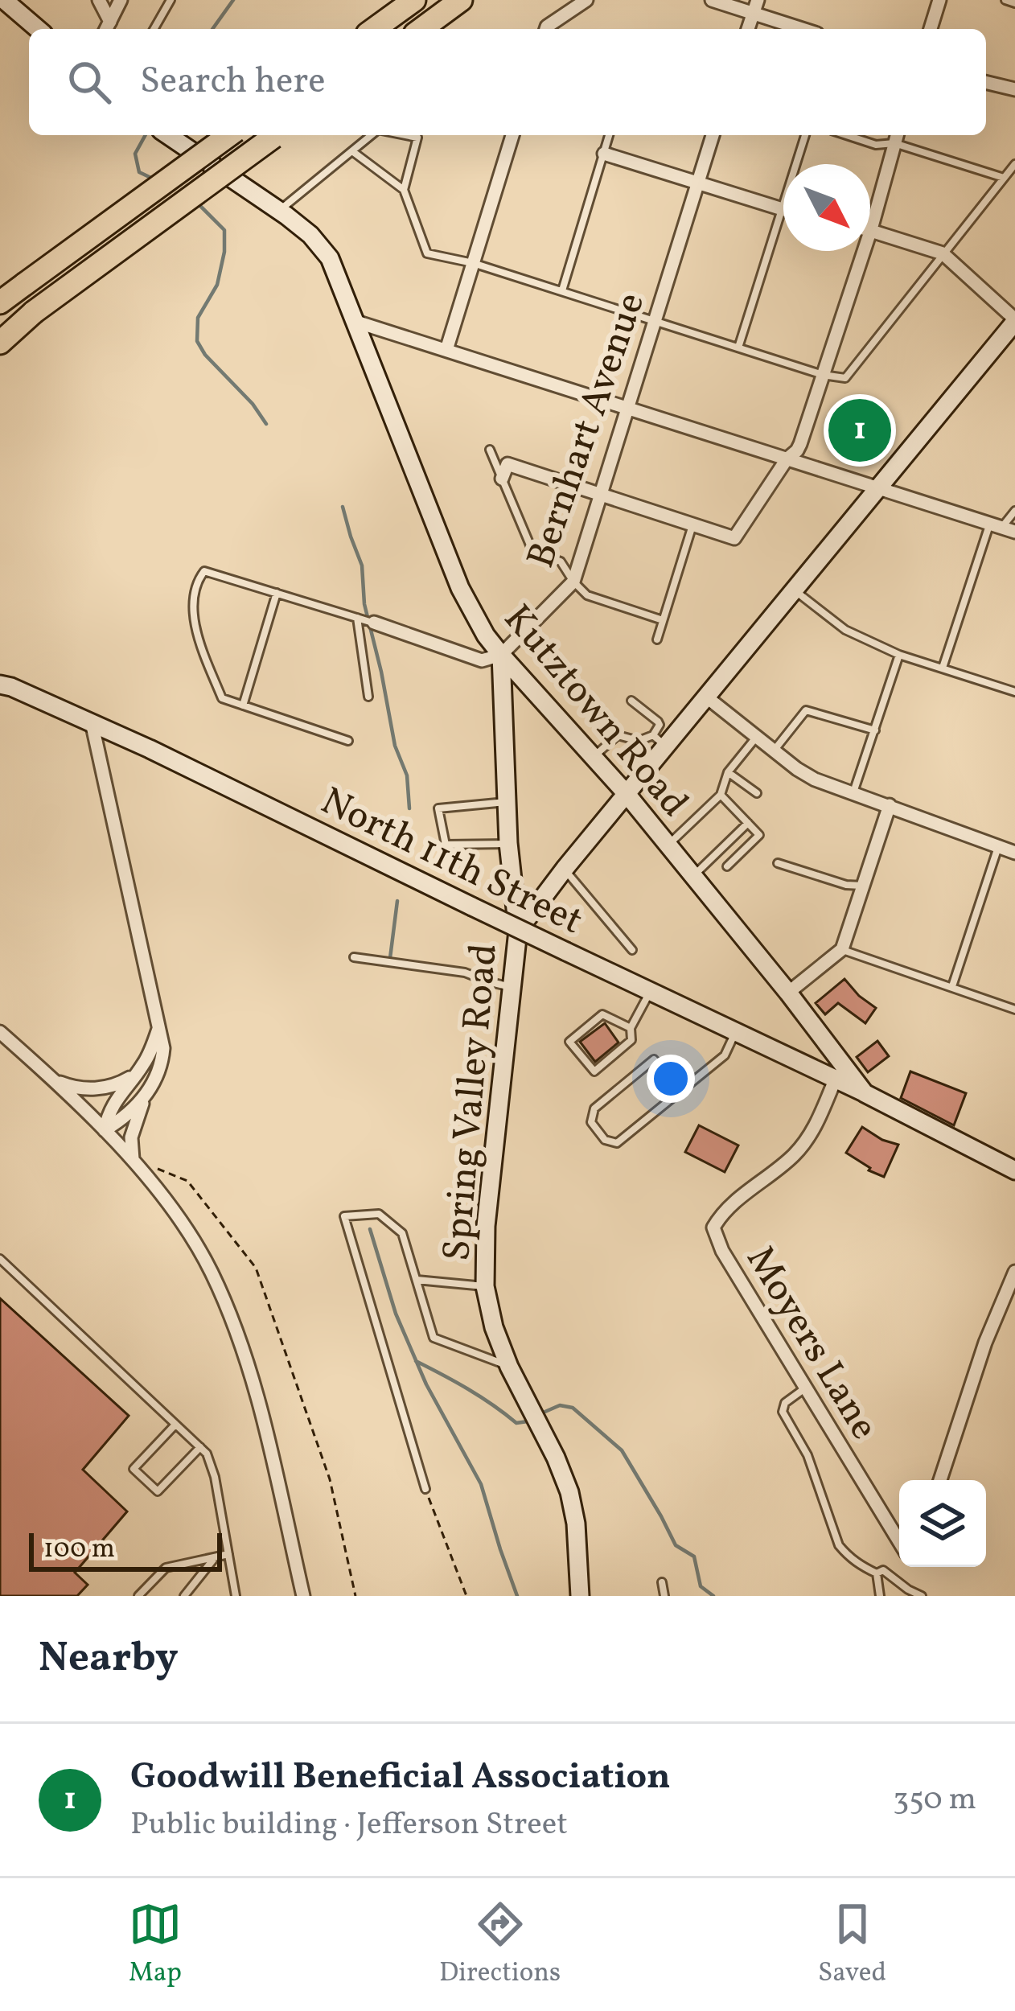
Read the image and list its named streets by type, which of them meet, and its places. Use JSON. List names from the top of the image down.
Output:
{
  "streets": {
    "main road": ["Kutztown Road", "North 11th Street", "Spring Valley Road"],
    "street": ["Bernhart Avenue", "Moyers Lane"]
  },
  "crossings": [
    ["Bernhart Avenue", "Kutztown Road"],
    ["Bernhart Avenue", "Spring Valley Road"],
    ["Kutztown Road", "North 11th Street"],
    ["Kutztown Road", "Spring Valley Road"],
    ["North 11th Street", "Moyers Lane"]
  ],
  "scale_bar": "100 m",
  "north": "bottom right",
  "page": {
    "search": "Search here",
    "pins": "1",
    "scale": "100 m",
    "heading": "Nearby",
    "list": [
      {
        "mark": "1",
        "name": "Goodwill Beneficial Association",
        "note": "Public building · Jefferson Street",
        "value": "350 m"
      }
    ],
    "nav": ["Map", "Directions", "Saved"]
  }
}
